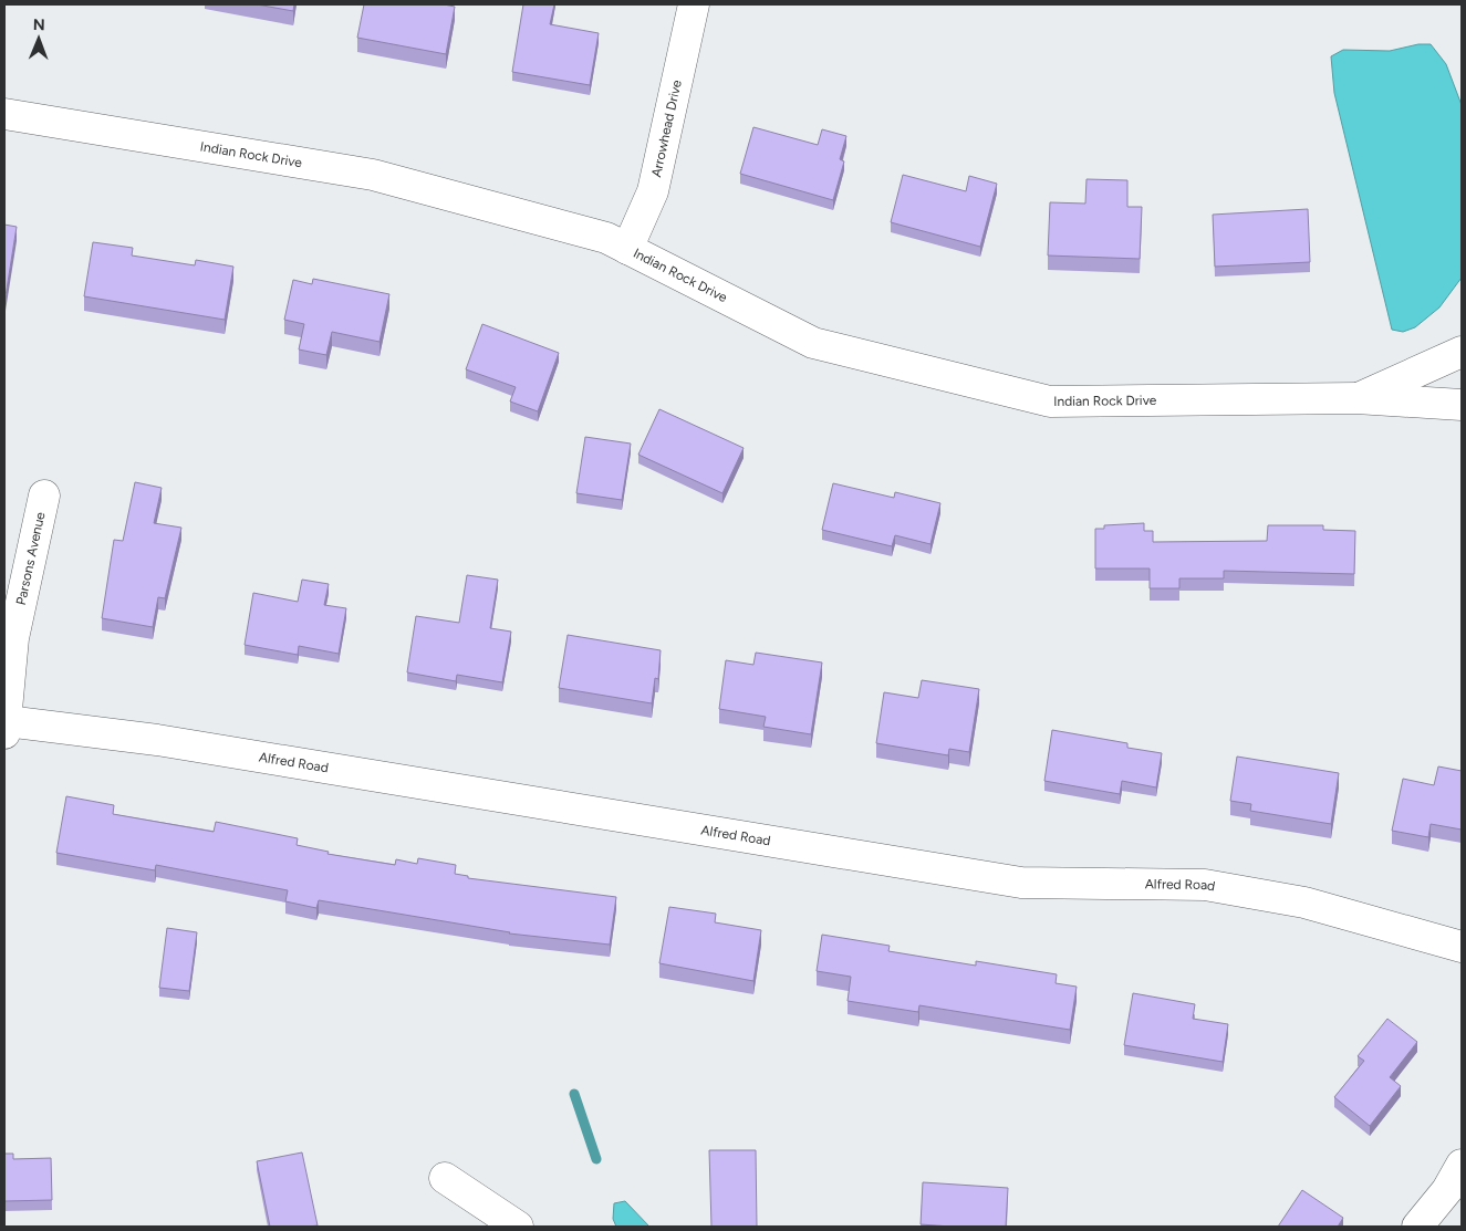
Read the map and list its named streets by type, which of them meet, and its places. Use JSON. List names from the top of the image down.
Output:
{
  "streets": {
    "street": [
      "Arrowhead Drive",
      "Indian Rock Drive",
      "Parsons Avenue",
      "Alfred Road"
    ]
  },
  "crossings": [
    ["Arrowhead Drive", "Indian Rock Drive"],
    ["Parsons Avenue", "Alfred Road"]
  ],
  "north": "top"
}
